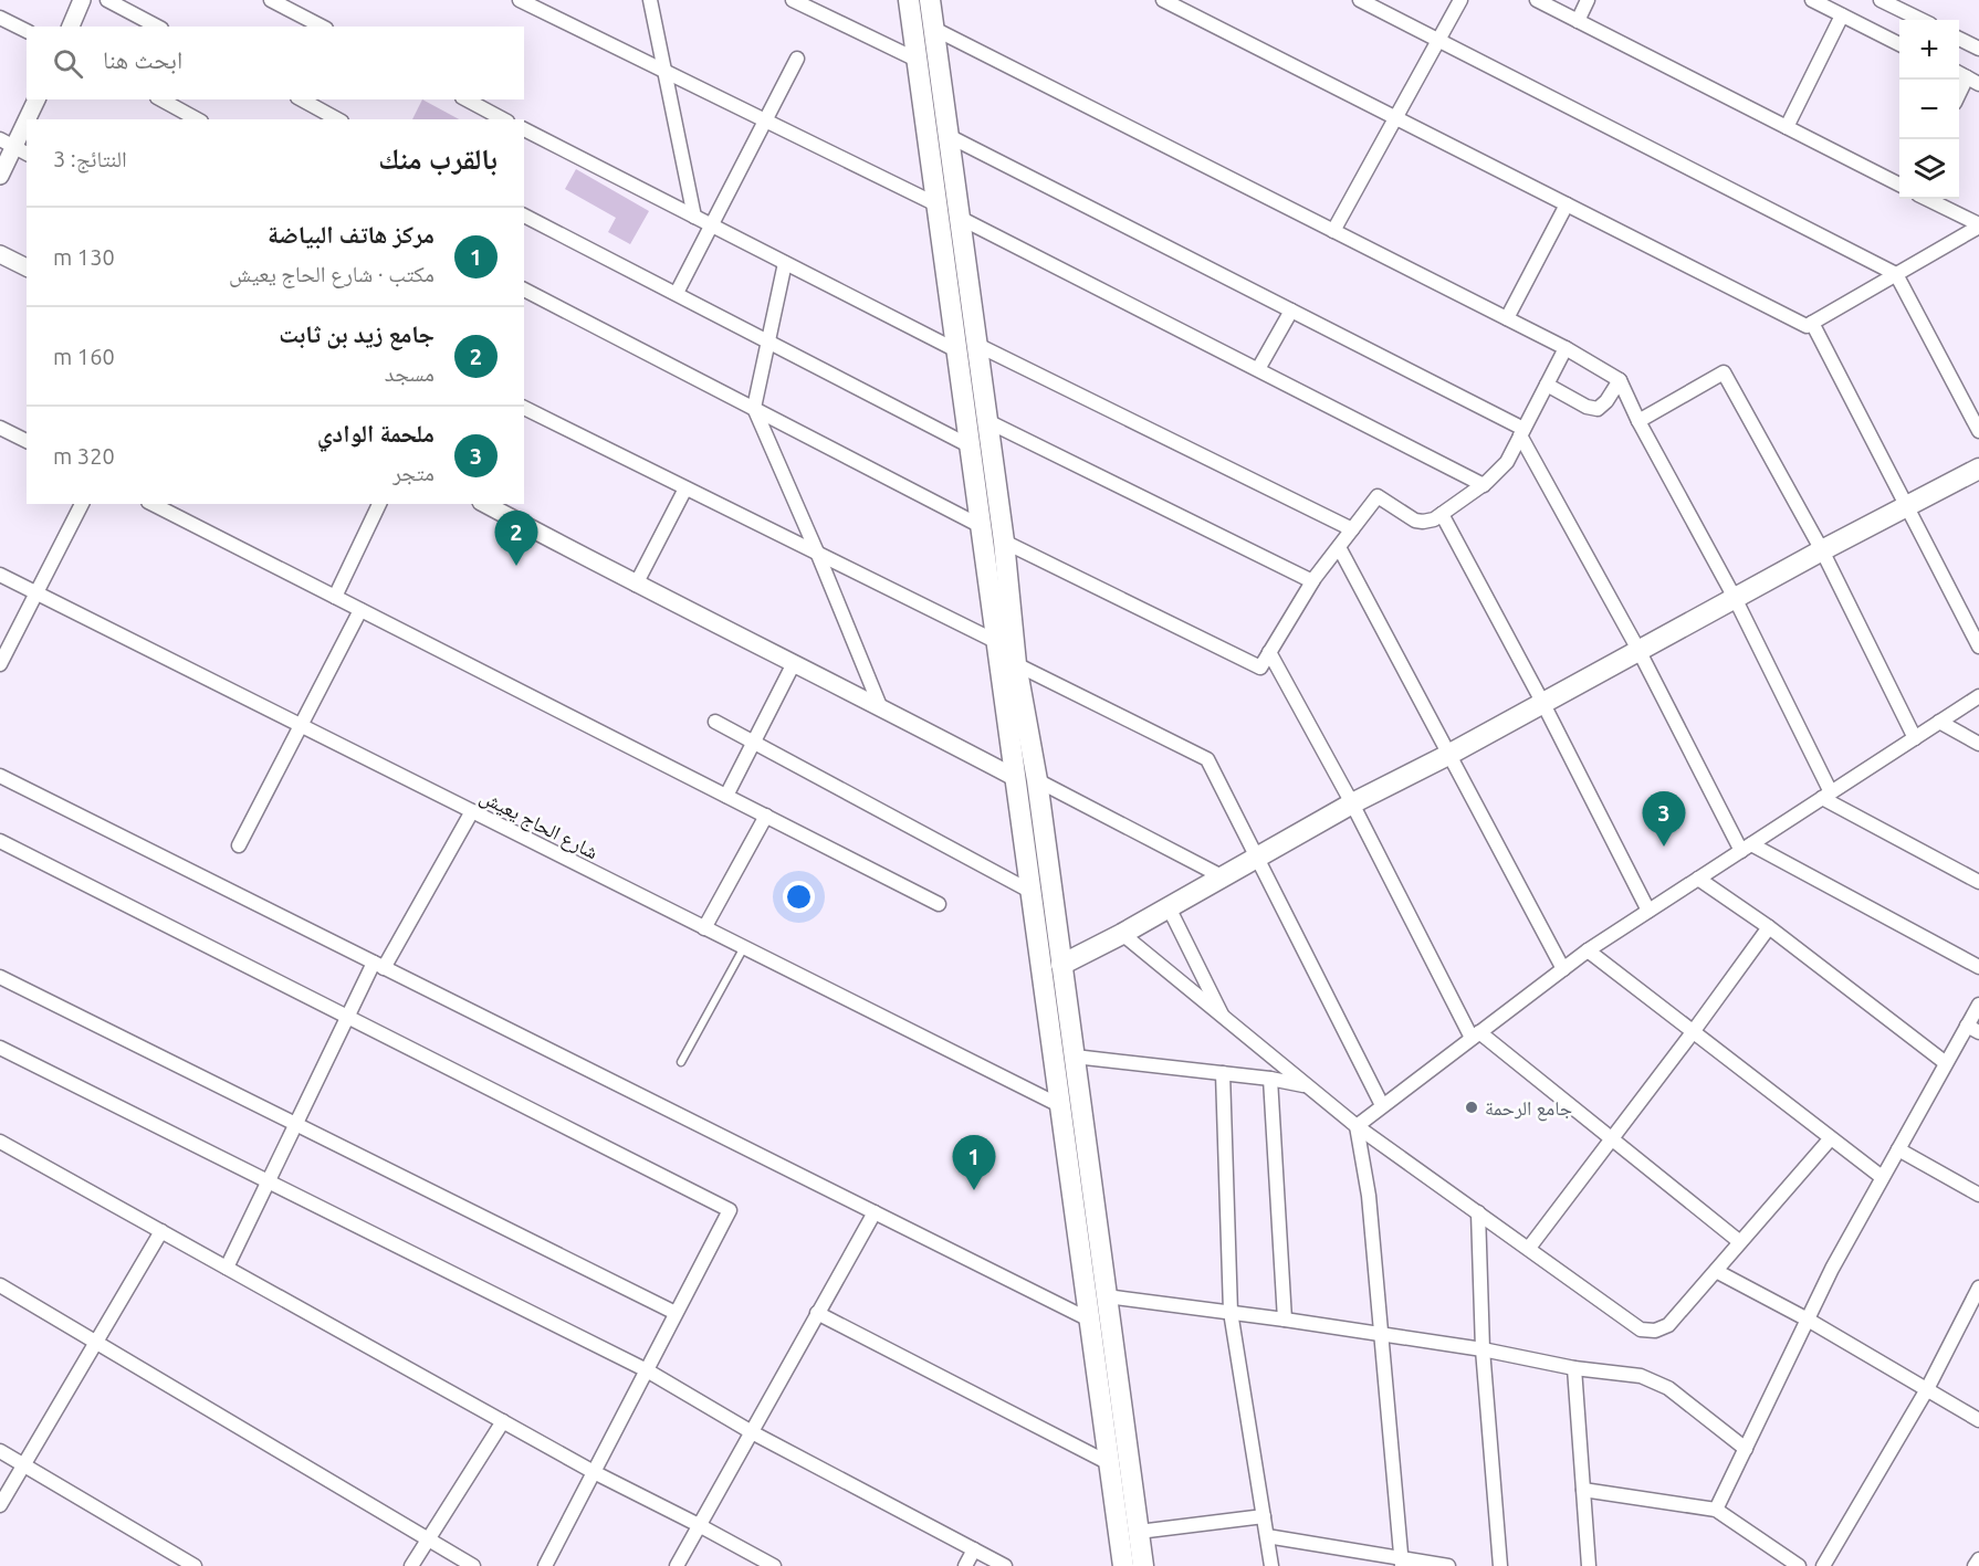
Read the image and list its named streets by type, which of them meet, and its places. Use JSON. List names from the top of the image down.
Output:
{
  "streets": {
    "street": ["شارع الحاج يعيش"]
  },
  "places": ["جامع الرحمة"],
  "page": {
    "map_buttons": ["+", "−"],
    "search": "ابحث هنا",
    "heading": ["بالقرب منك", "النتائج: 3"],
    "list": [
      {
        "mark": "1",
        "name": "مركز هاتف البياضة",
        "note": "مكتب · شارع الحاج يعيش",
        "value": "130 m"
      },
      {
        "mark": "2",
        "name": "جامع زيد بن ثابت",
        "note": "مسجد",
        "value": "160 m"
      },
      {
        "mark": "3",
        "name": "ملحمة الوادي",
        "note": "متجر",
        "value": "320 m"
      }
    ],
    "pins": ["2", "3", "1"]
  }
}
